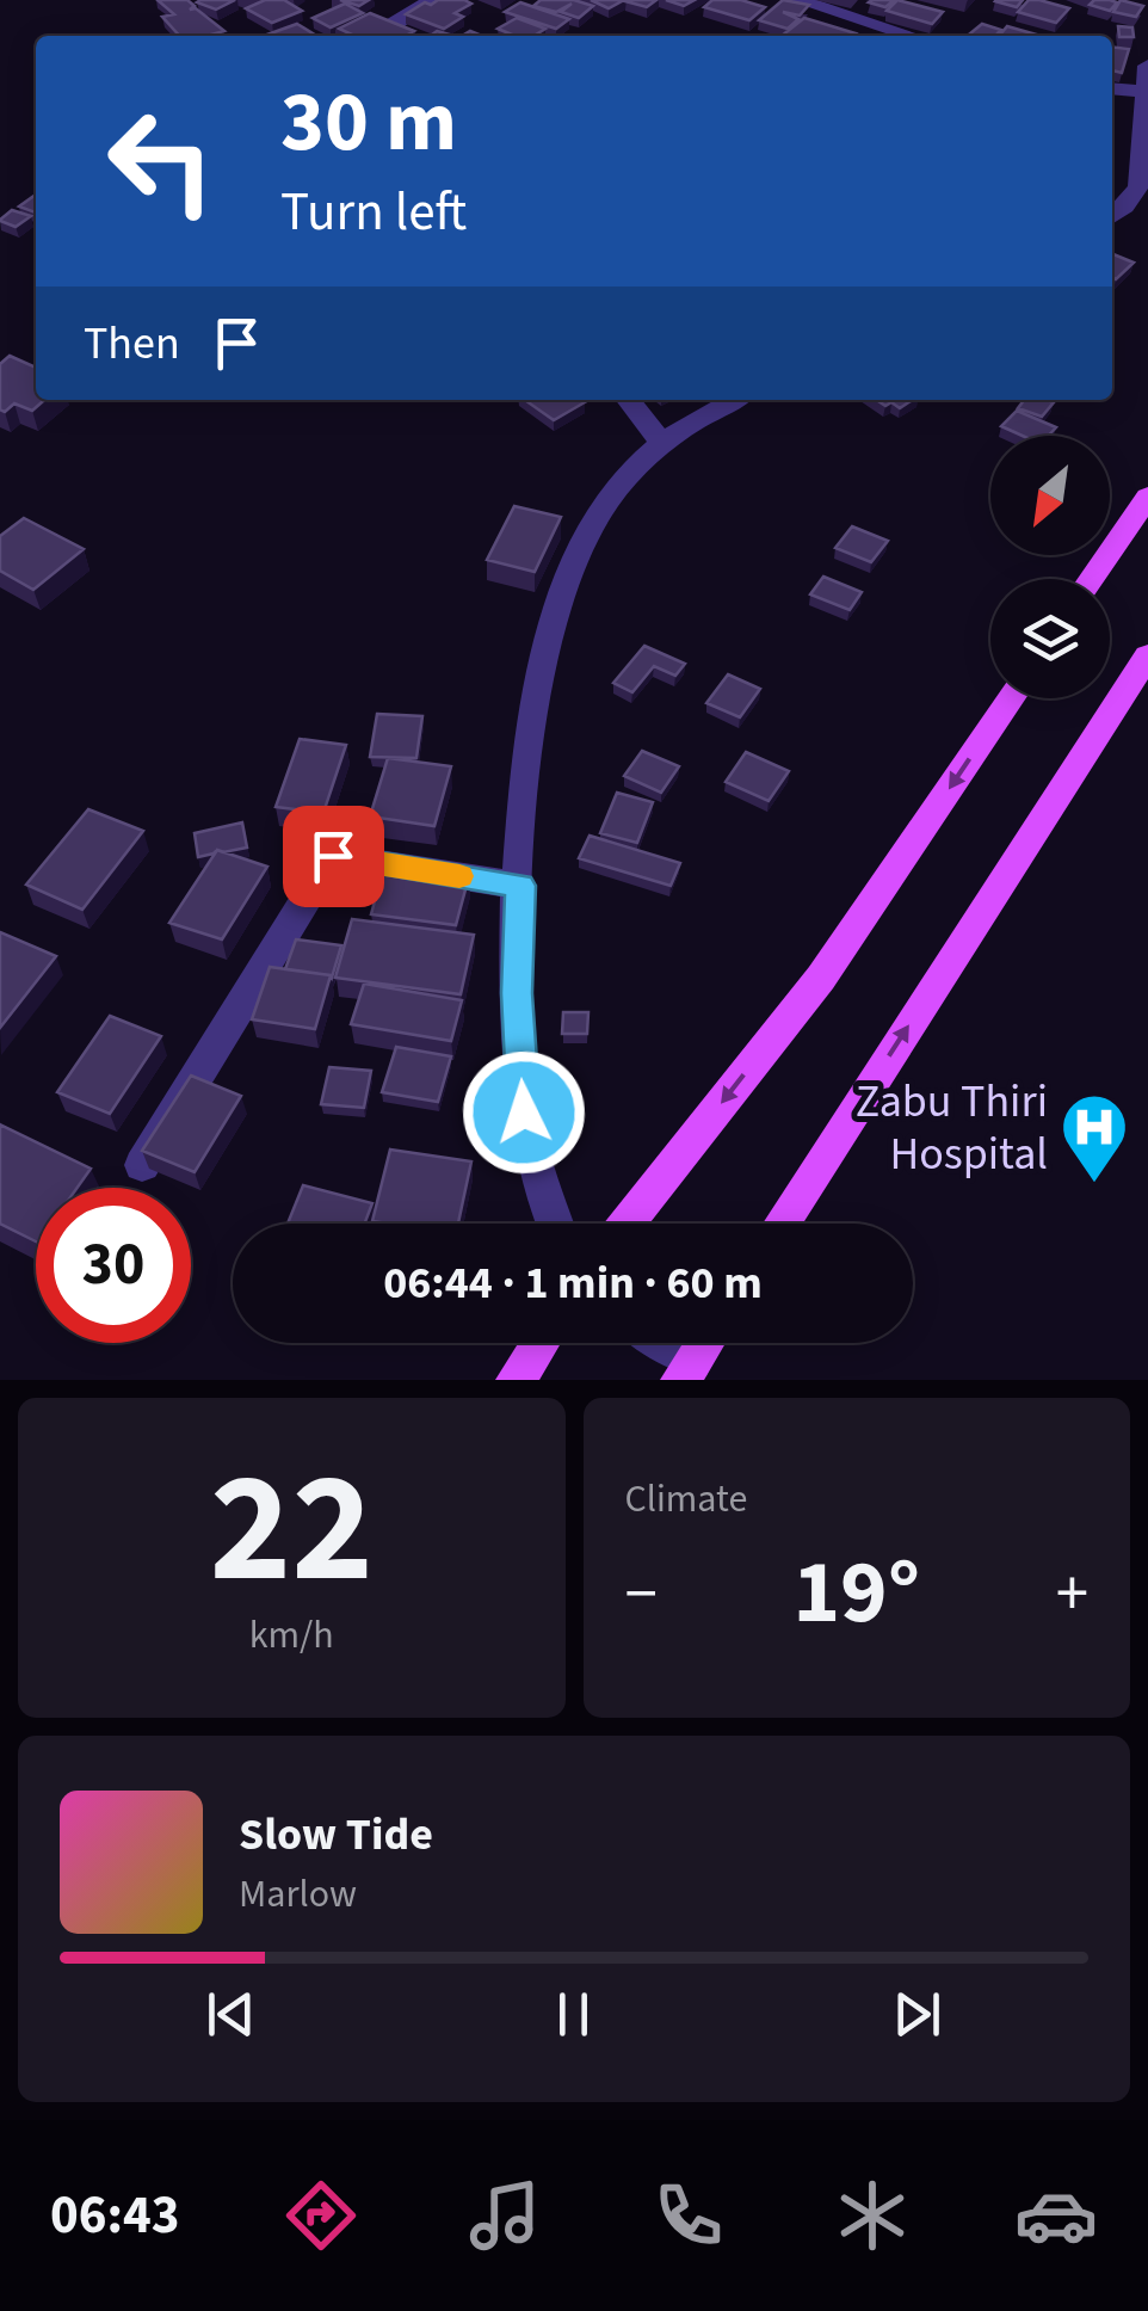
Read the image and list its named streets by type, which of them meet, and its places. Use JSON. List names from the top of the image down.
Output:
{
  "places": {
    "hospital": ["Zabu Thiri Hospital"]
  },
  "north": "bottom left",
  "page": {
    "turn": ["30 m", "Turn left"],
    "then": "Then",
    "limit": "30",
    "trip": "06:44 · 1 min · 60 m",
    "tile": [
      ["22", "km/h"],
      "Climate"
    ],
    "heat": ["−", "19°", "+"],
    "song": ["Slow Tide", "Marlow"],
    "tabs": "06:43"
  }
}
